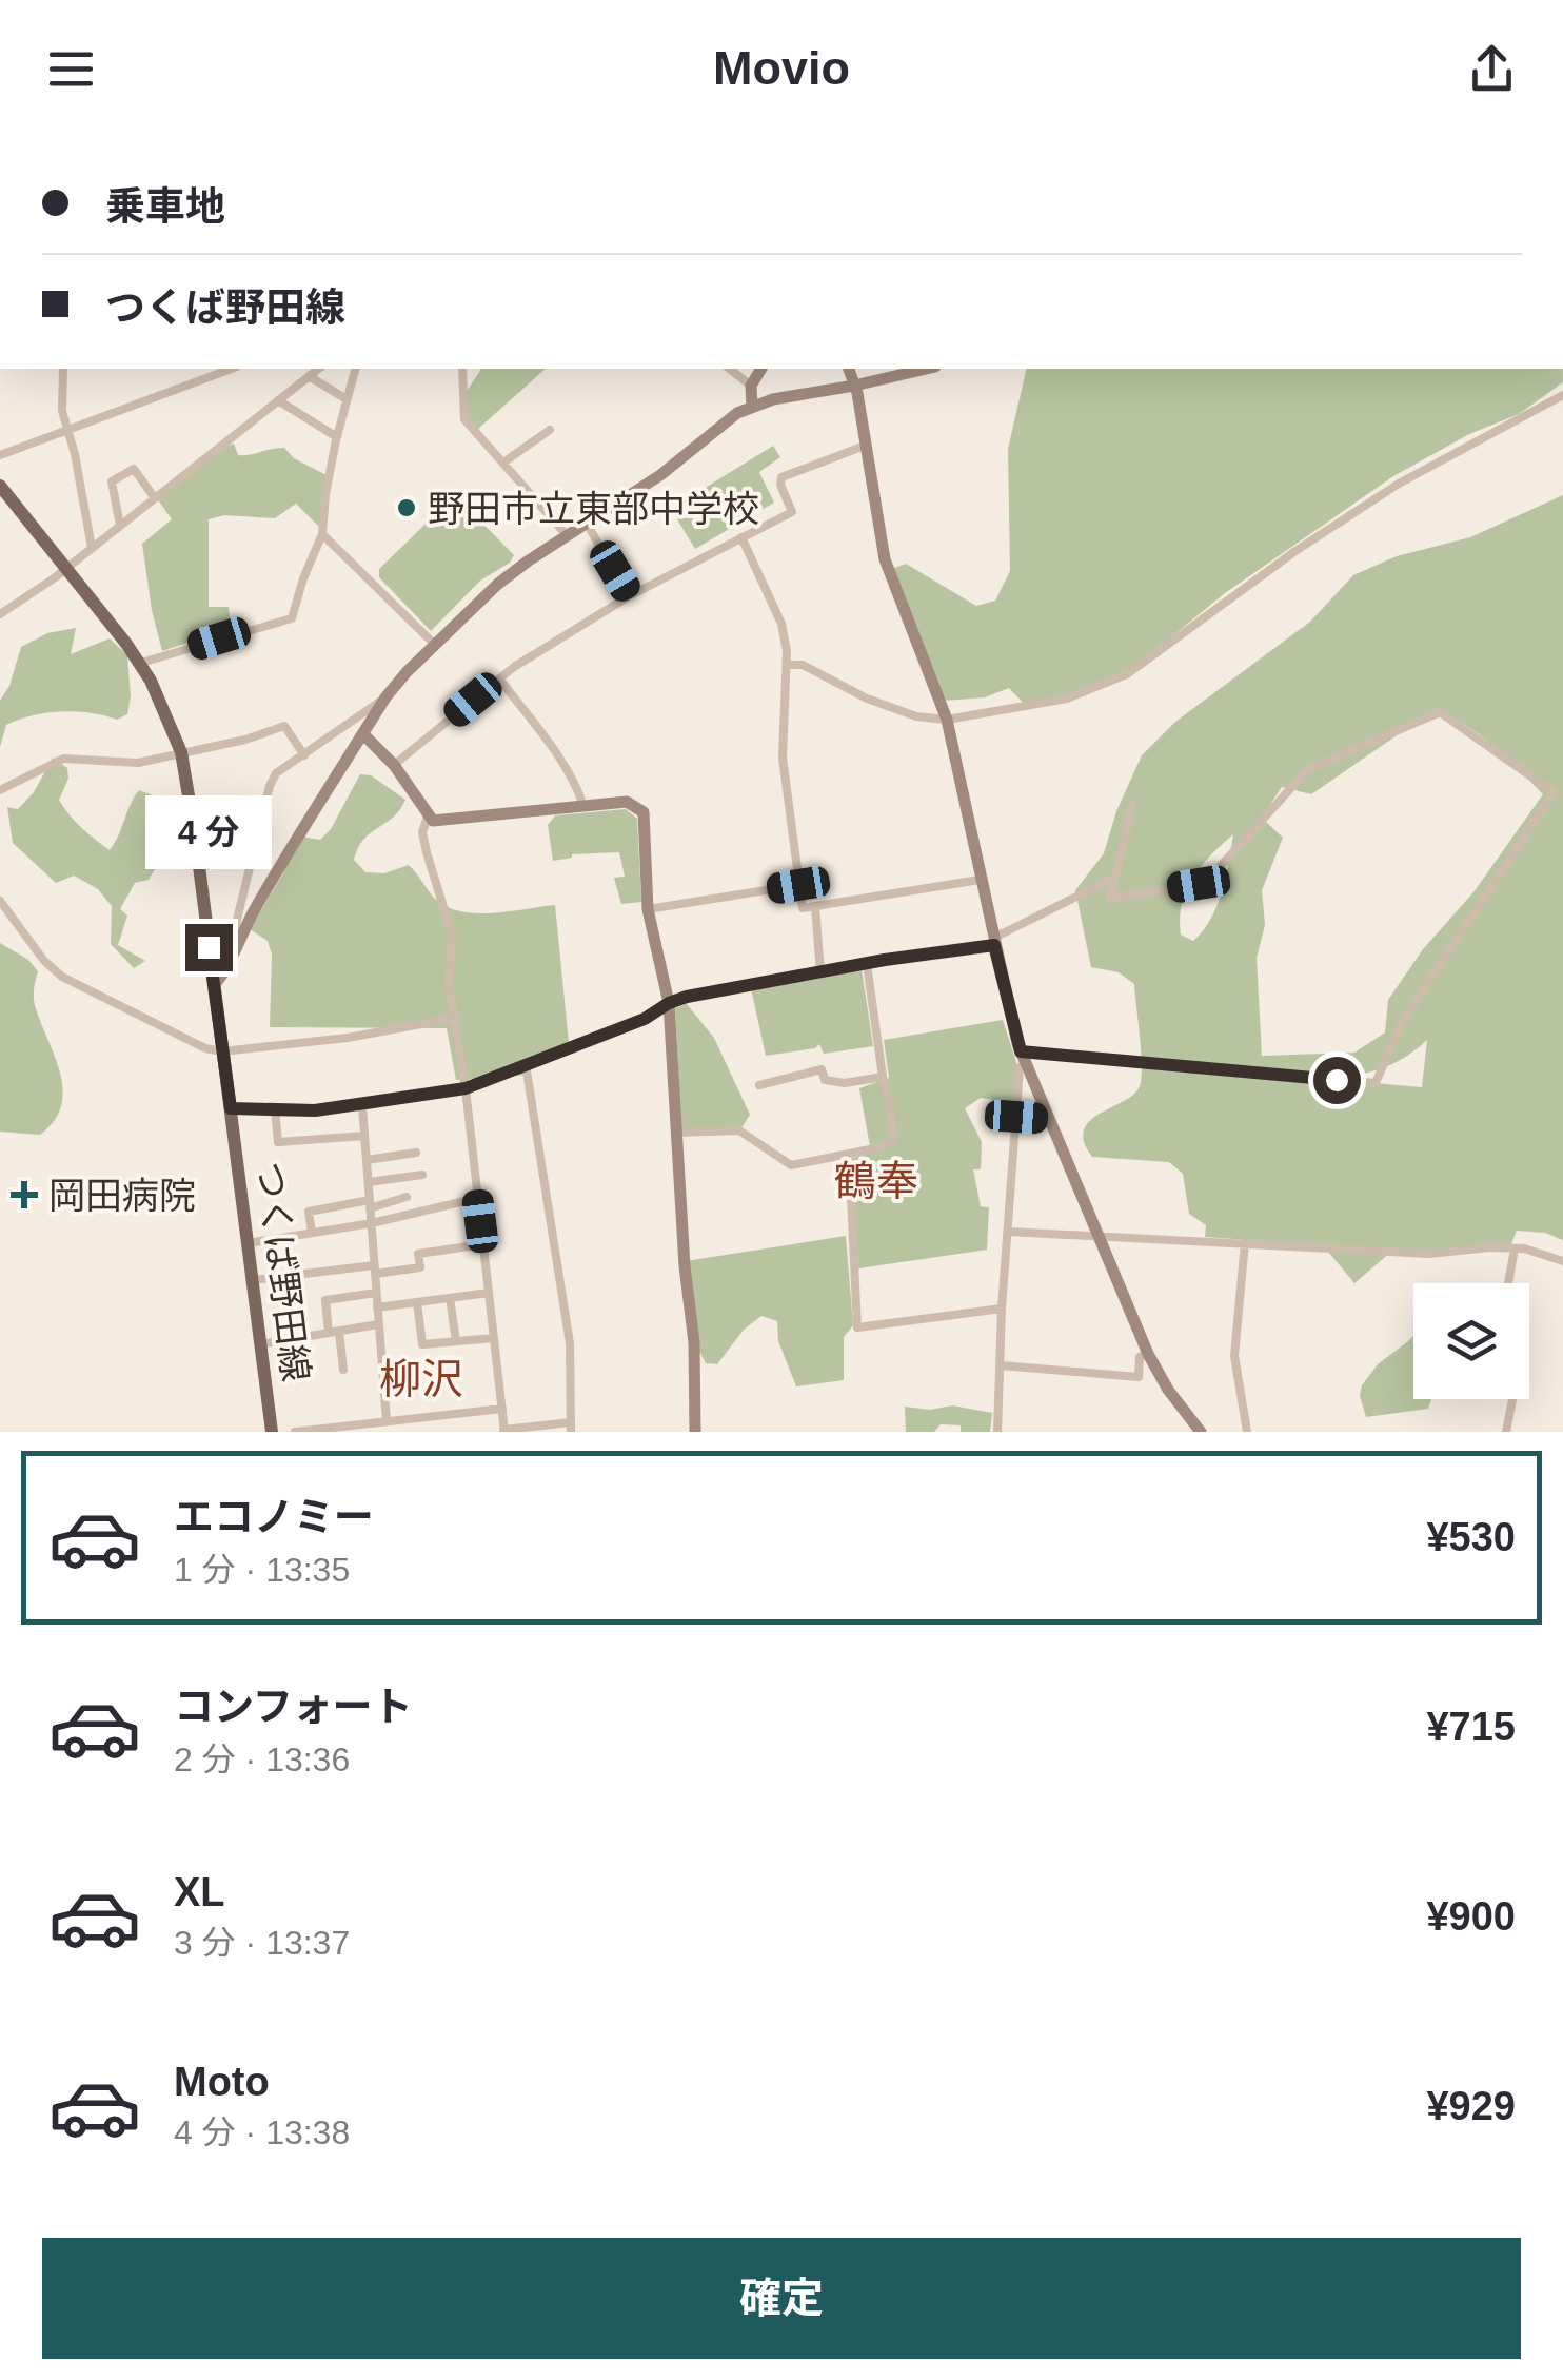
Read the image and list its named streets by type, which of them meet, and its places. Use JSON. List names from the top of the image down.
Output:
{
  "streets": {
    "main road": ["つくば野田線"]
  },
  "districts": ["鶴奉", "柳沢"],
  "places": {
    "other": ["野田市立東部中学校"],
    "health": ["岡田病院"]
  },
  "page": {
    "header": "Movio",
    "banner": ["乗車地", "つくば野田線"],
    "bubble": "4 分",
    "list": [
      {
        "name": "エコノミー",
        "note": "1 分 · 13:35",
        "value": "¥530"
      },
      {
        "name": "コンフォート",
        "note": "2 分 · 13:36",
        "value": "¥715"
      },
      {
        "name": "XL",
        "note": "3 分 · 13:37",
        "value": "¥900"
      },
      {
        "name": "Moto",
        "note": "4 分 · 13:38",
        "value": "¥929"
      }
    ],
    "buttons": "確定"
  }
}
